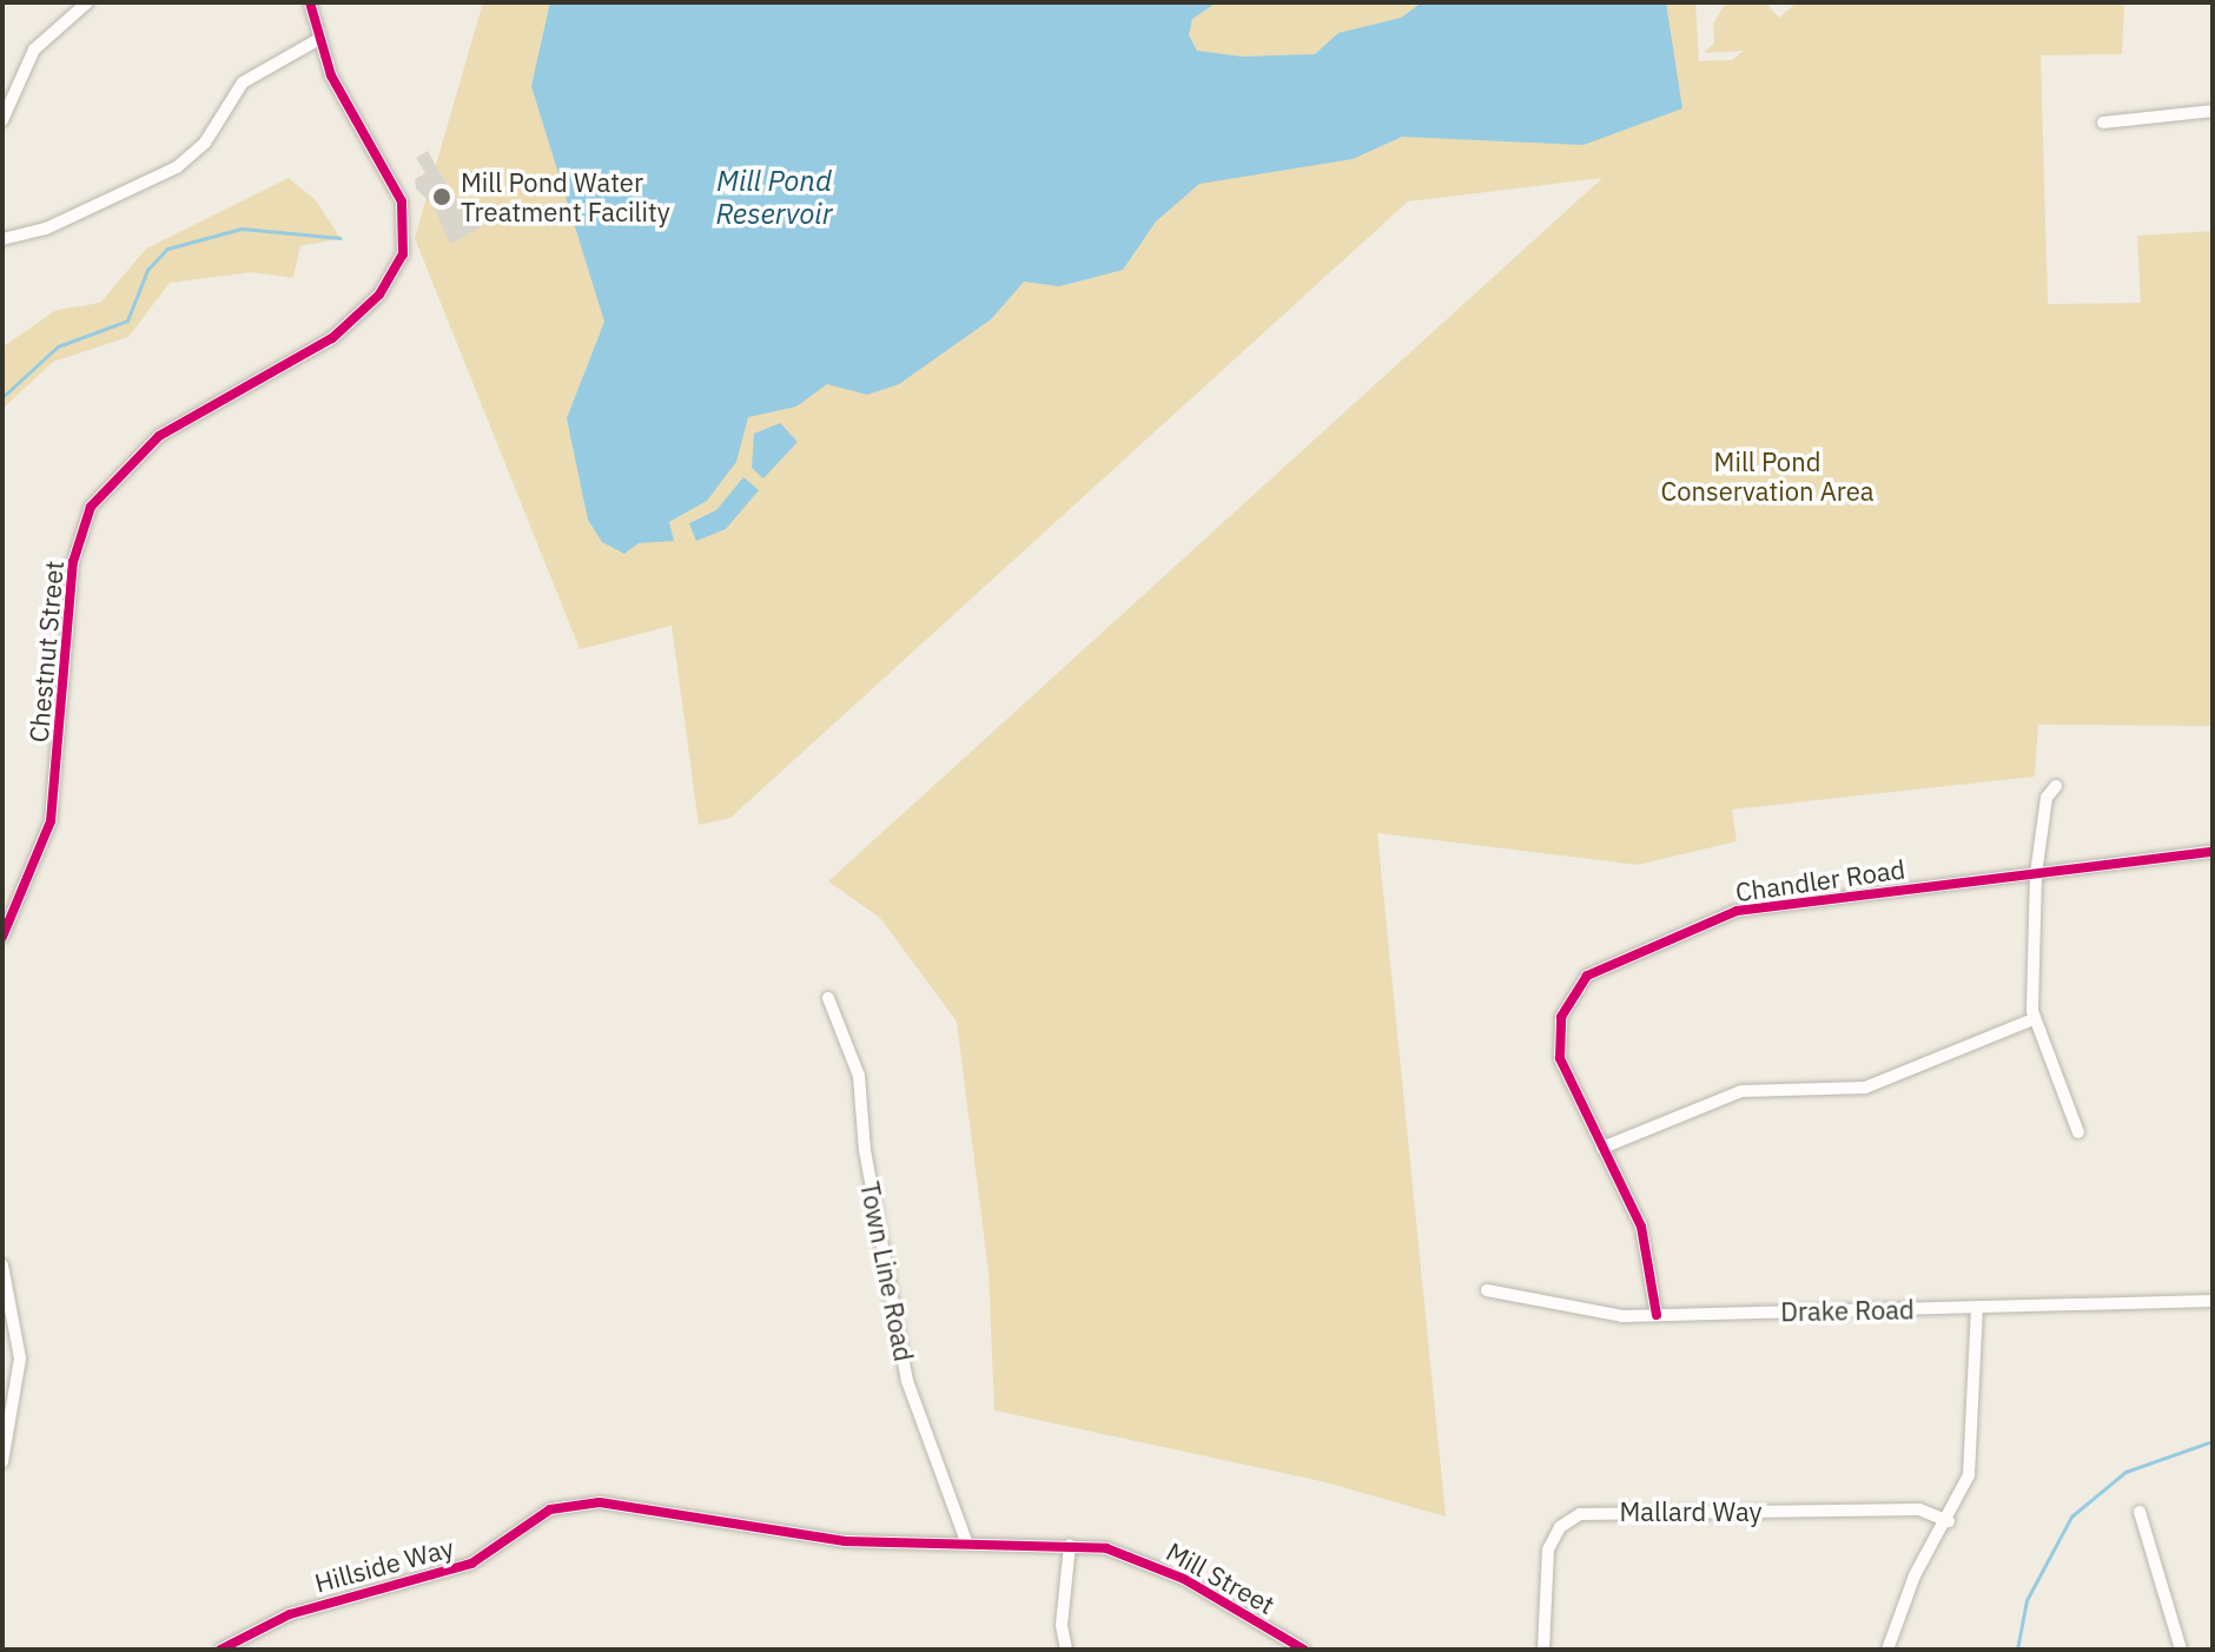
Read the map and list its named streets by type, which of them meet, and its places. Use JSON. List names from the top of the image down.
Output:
{
  "streets": {
    "street": [
      "Chestnut Street",
      "Chandler Road",
      "Town Line Road",
      "Drake Road",
      "Mallard Way",
      "Hillside Way",
      "Mill Street"
    ]
  },
  "crossings": [
    ["Chandler Road", "Drake Road"],
    ["Town Line Road", "Mill Street"],
    ["Hillside Way", "Mill Street"]
  ],
  "water": ["Mill Pond Reservoir"],
  "parks": ["Mill Pond Conservation Area"],
  "places": ["Mill Pond Water Treatment Facility"]
}
